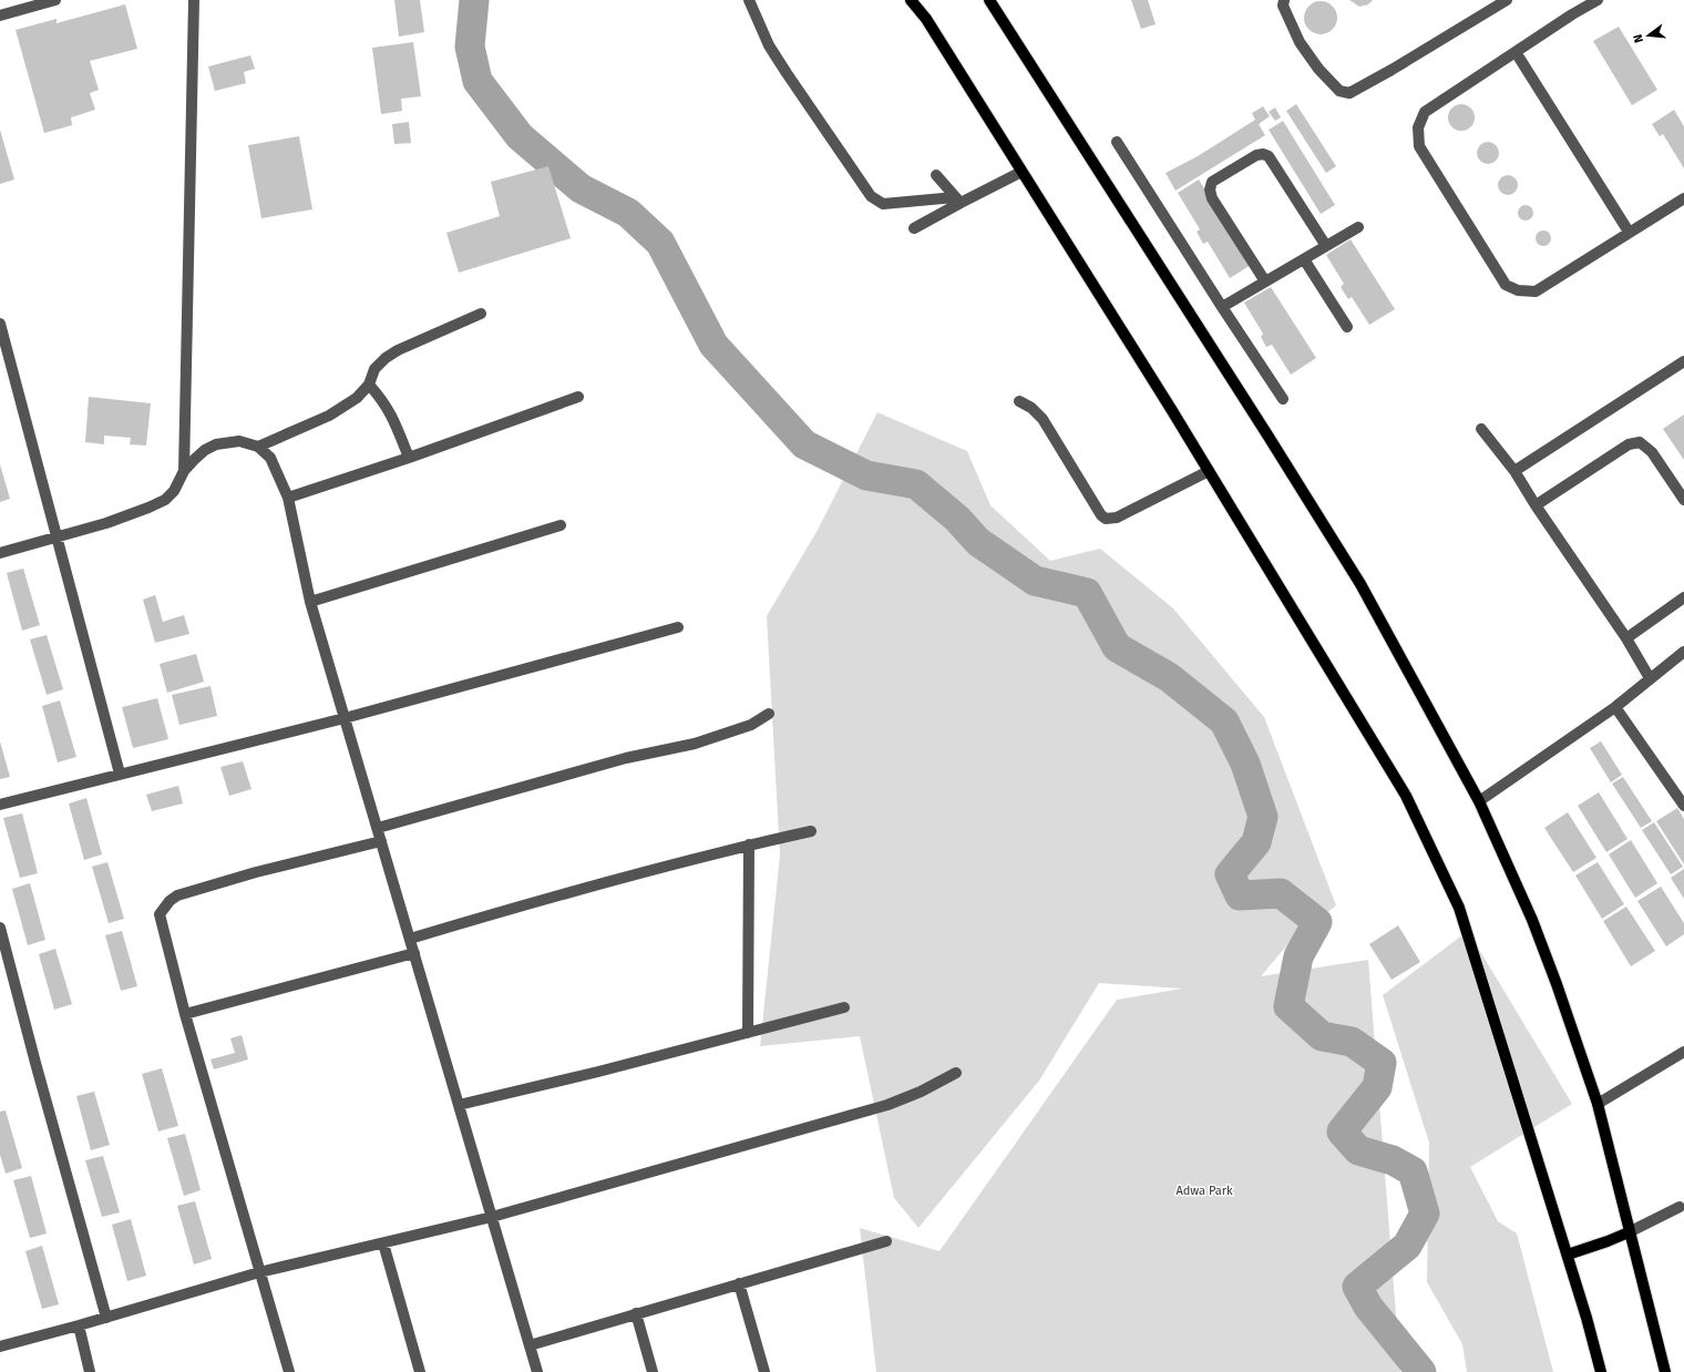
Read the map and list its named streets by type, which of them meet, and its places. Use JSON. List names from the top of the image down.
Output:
{
  "parks": ["Adwa Park"],
  "north": "left"
}
